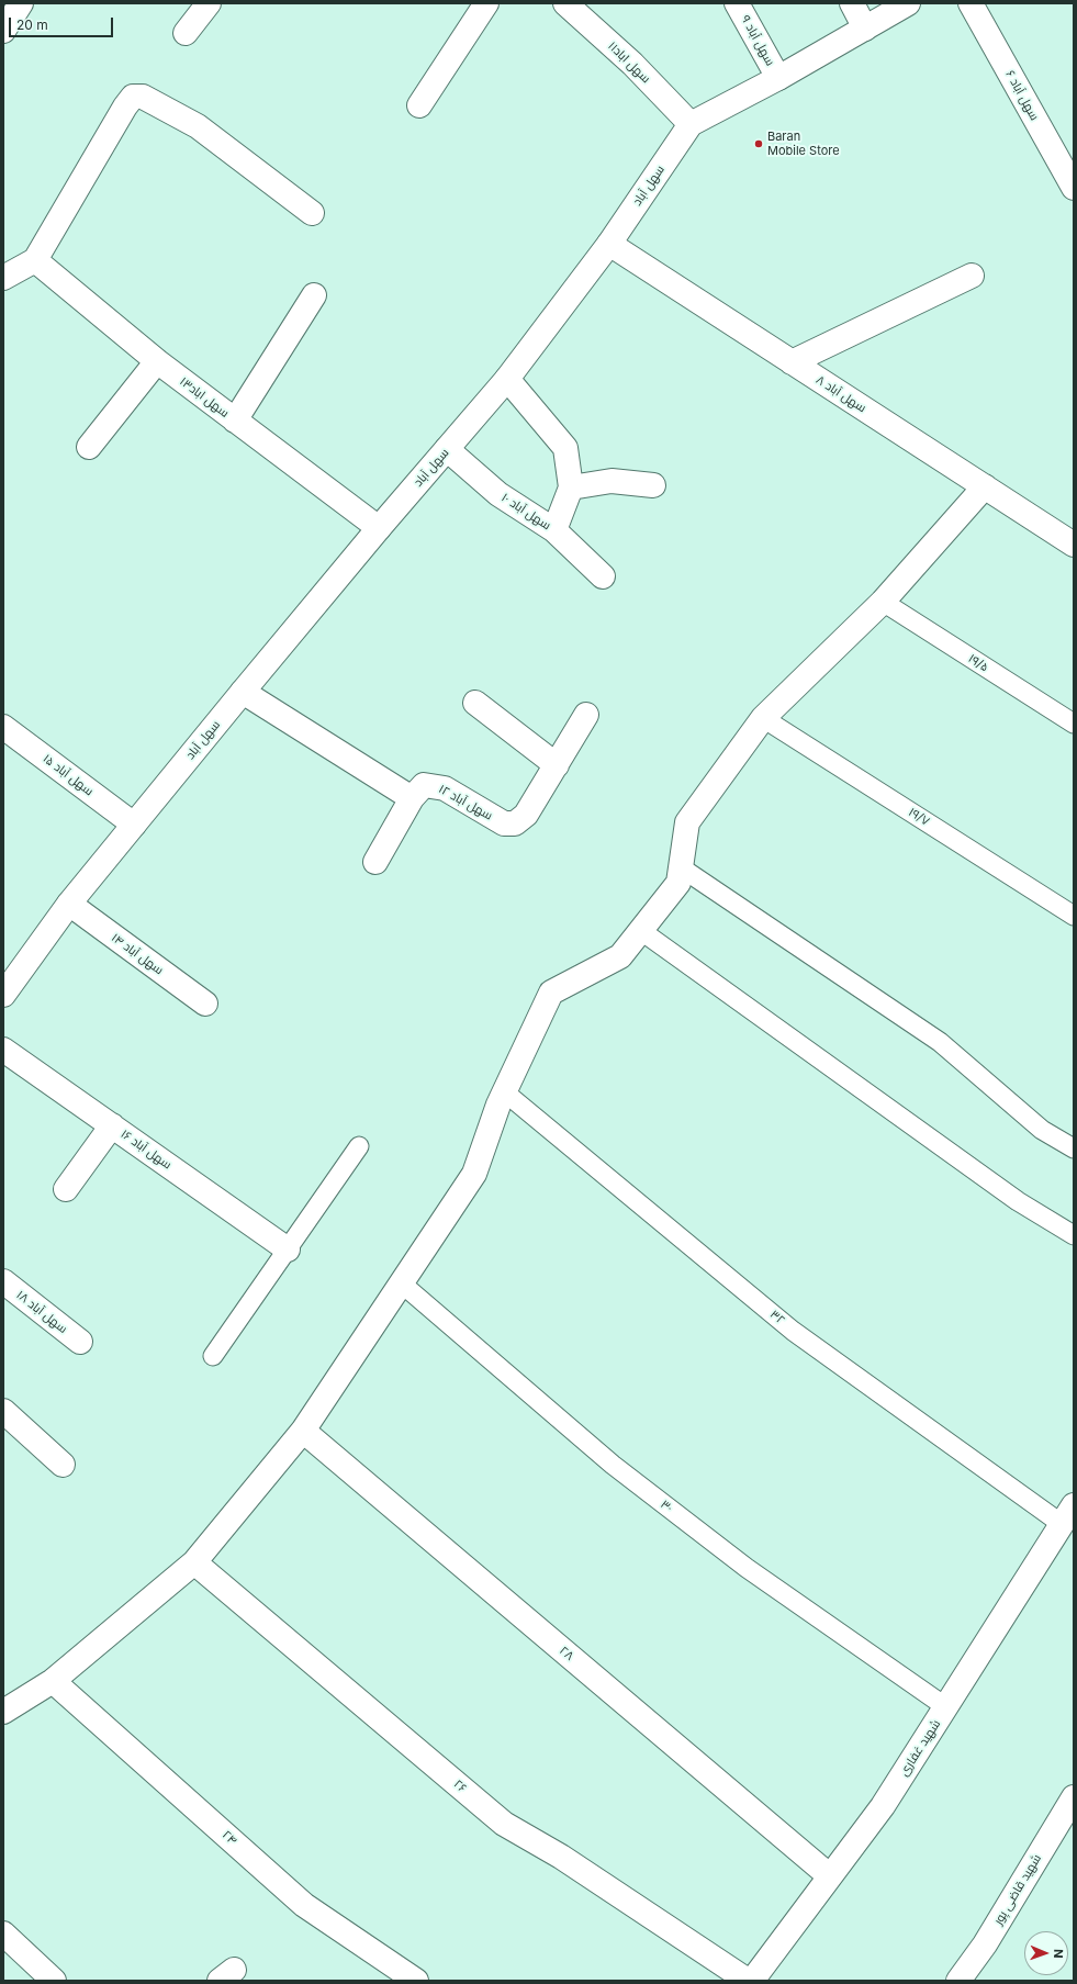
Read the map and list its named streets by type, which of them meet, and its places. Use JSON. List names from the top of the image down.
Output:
{
  "streets": {
    "street": [
      "سهل آباد ۹",
      "سهل اباد۱۱",
      "سهل آباد ۶",
      "سهل آباد",
      "سهل آباد ۸",
      "سهل اباد۱۳",
      "سهل آباد ۱۰",
      "سهل آباد ۱۵",
      "سهل آباد ۱۲",
      "سهل آباد ۱۴",
      "سهل آباد ۱۶",
      "سهل آباد ۱۸",
      "۲۸",
      "شهید غفاری",
      "۲۶",
      "۲۴",
      "شهید قاضی پور"
    ],
    "lane": [
      "۱۹/۵",
      "۱۹/۷",
      "۳۲",
      "۳۰"
    ]
  },
  "crossings": [
    ["سهل آباد ۹", "سهل آباد"],
    ["سهل اباد۱۱", "سهل آباد"],
    ["سهل آباد", "سهل آباد ۸"],
    ["سهل آباد", "سهل اباد۱۳"],
    ["سهل آباد", "سهل آباد ۱۰"],
    ["سهل آباد", "سهل آباد ۱۵"],
    ["سهل آباد", "سهل آباد ۱۴"],
    ["۳۲", "شهید غفاری"],
    ["۳۰", "شهید غفاری"],
    ["۲۸", "شهید غفاری"]
  ],
  "places": ["Baran Mobile Store"],
  "scale_bar": "20 m",
  "north": "right"
}
